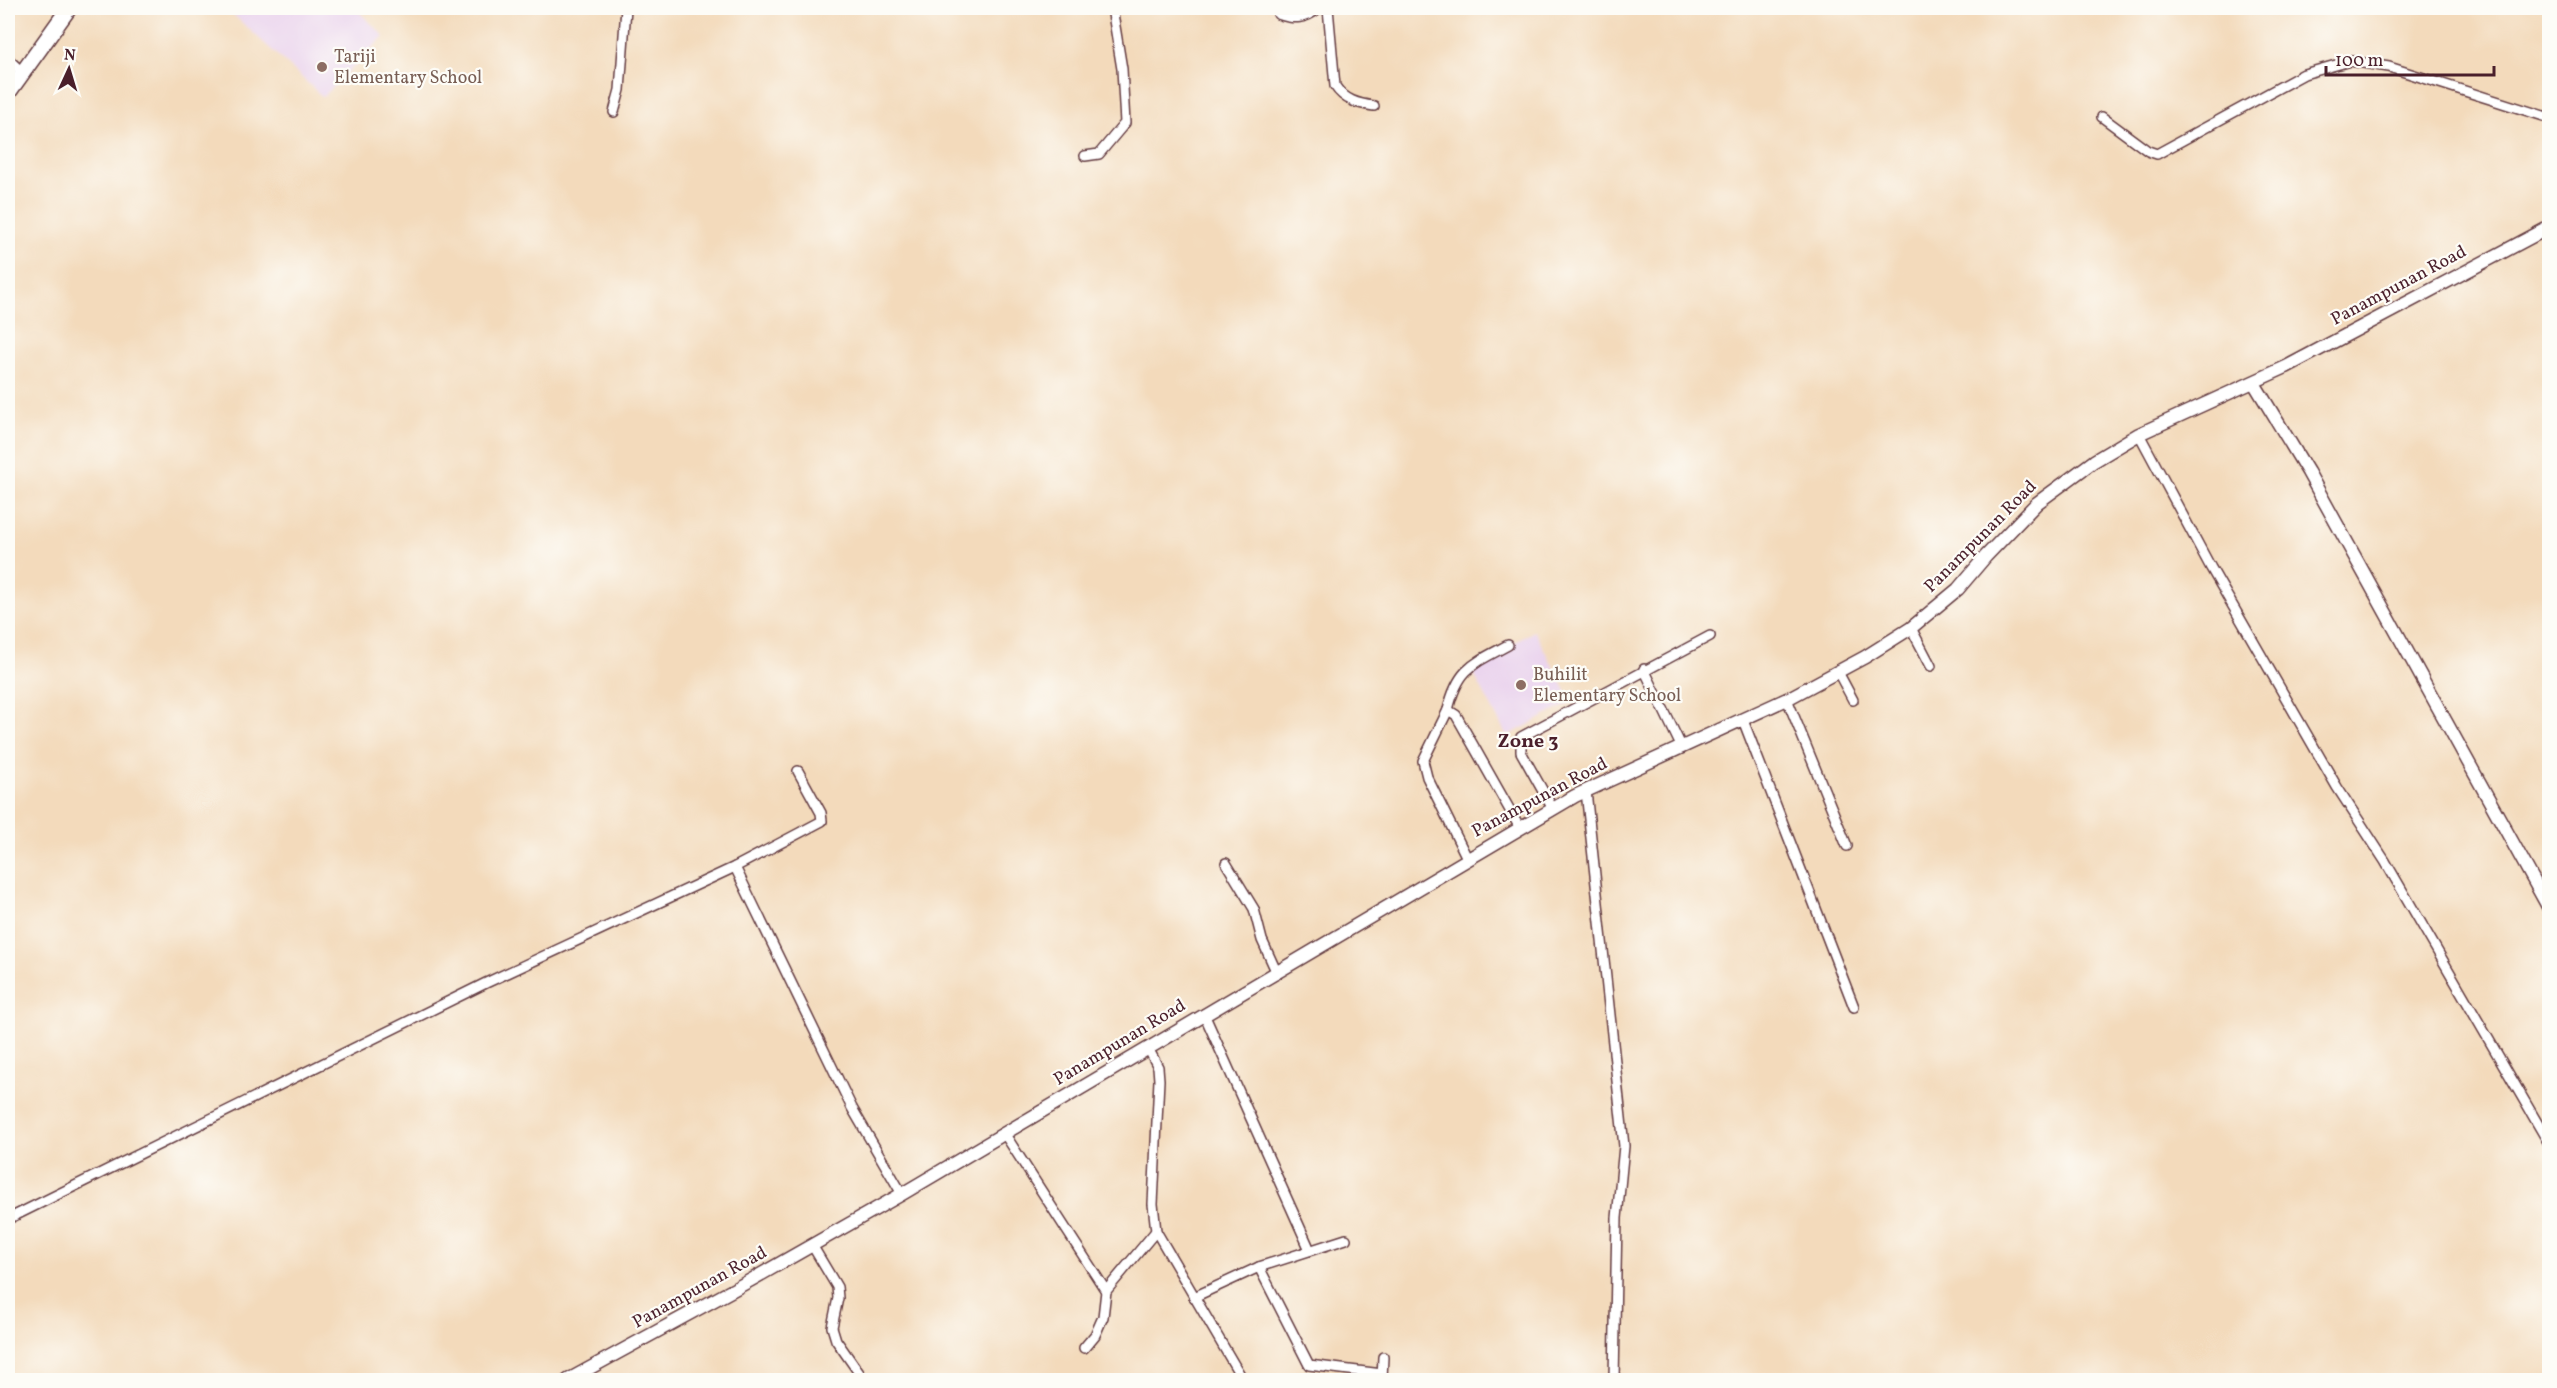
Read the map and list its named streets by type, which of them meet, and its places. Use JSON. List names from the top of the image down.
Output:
{
  "streets": {
    "street": ["Panampunan Road"]
  },
  "districts": ["Zone 3"],
  "places": ["Tariji Elementary School", "Buhilit Elementary School"],
  "scale_bar": "100 m",
  "north": "top"
}
